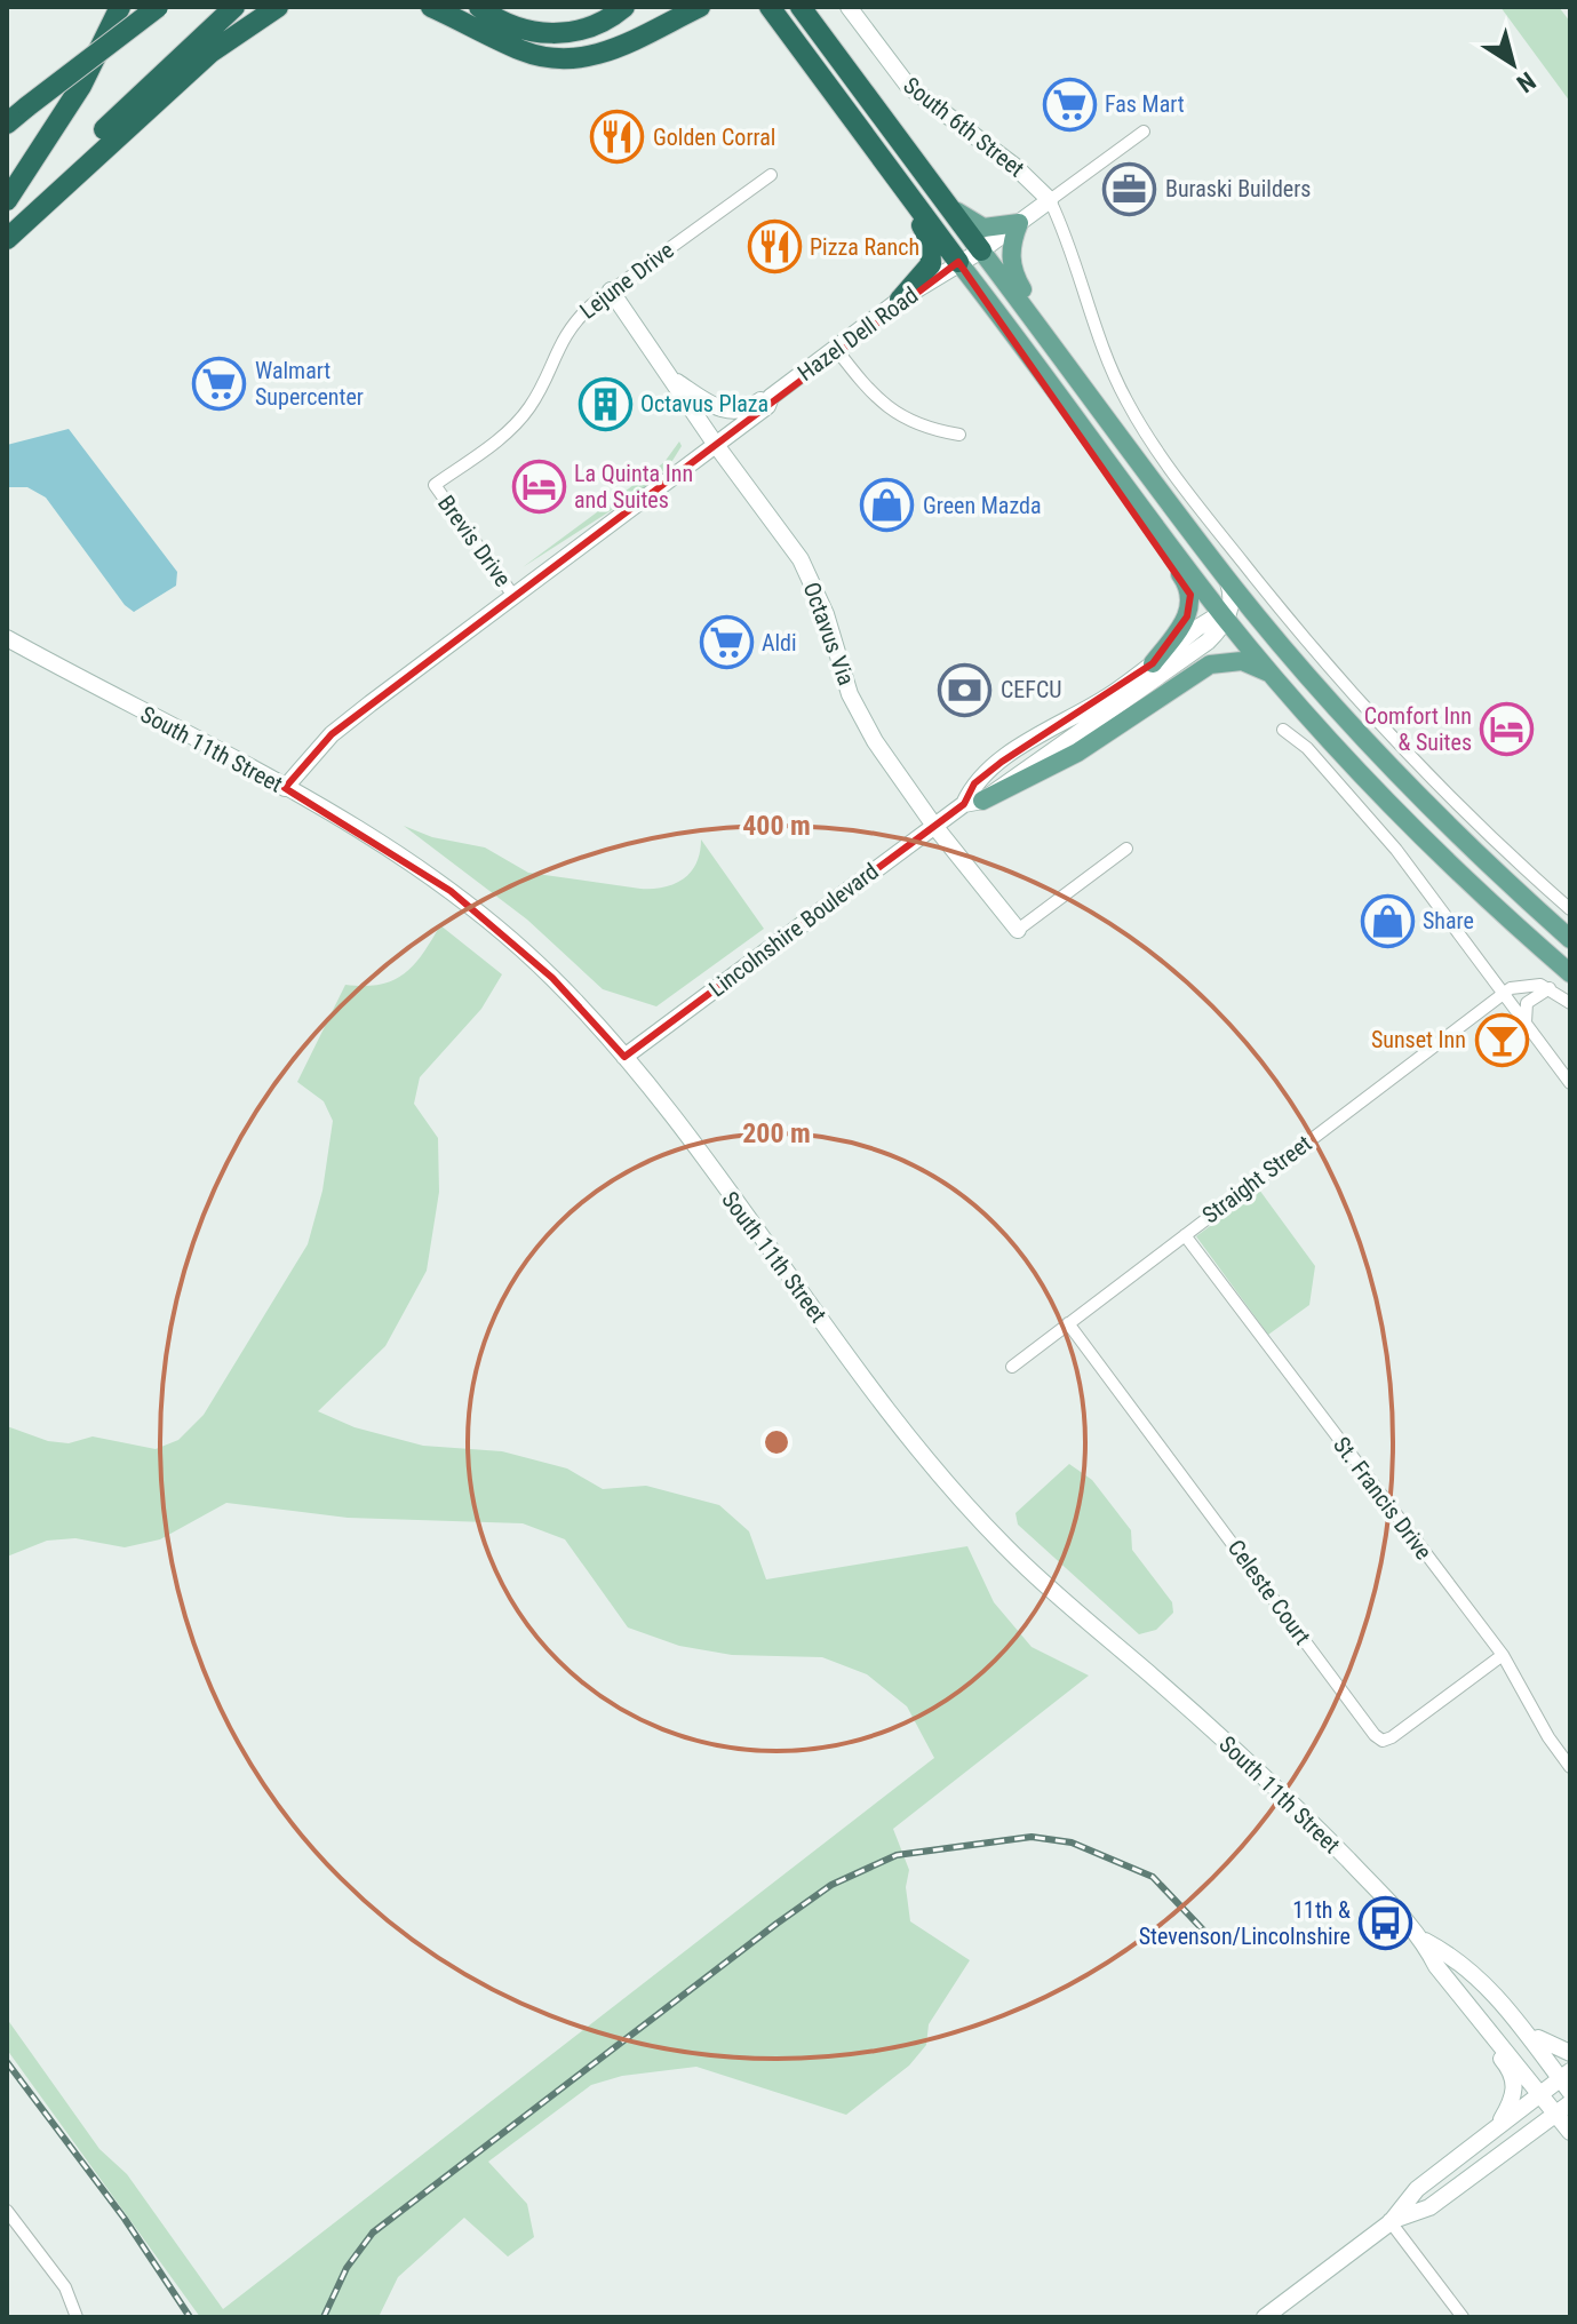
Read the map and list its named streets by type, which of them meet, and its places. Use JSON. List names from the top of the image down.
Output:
{
  "streets": {
    "street": [
      "South 6th Street",
      "Lejune Drive",
      "Hazel Dell Road",
      "Brevis Drive",
      "Octavus Via",
      "South 11th Street",
      "Lincolnshire Boulevard",
      "Straight Street",
      "St. Francis Drive",
      "Celeste Court"
    ]
  },
  "crossings": [
    ["South 6th Street", "Hazel Dell Road"],
    ["Lejune Drive", "Brevis Drive"],
    ["Lejune Drive", "Octavus Via"],
    ["Hazel Dell Road", "Brevis Drive"],
    ["Hazel Dell Road", "Octavus Via"],
    ["Hazel Dell Road", "South 11th Street"],
    ["Octavus Via", "Lincolnshire Boulevard"],
    ["South 11th Street", "Lincolnshire Boulevard"],
    ["Straight Street", "St. Francis Drive"],
    ["Straight Street", "Celeste Court"],
    ["St. Francis Drive", "Celeste Court"]
  ],
  "places": {
    "supermarket": ["Fas Mart", "Walmart Supercenter", "Aldi"],
    "restaurant": ["Golden Corral", "Pizza Ranch"],
    "office": ["Buraski Builders"],
    "building": ["Octavus Plaza"],
    "hotel": ["La Quinta Inn and Suites", "Comfort Inn & Suites"],
    "shop": ["Green Mazda", "Share"],
    "bank": ["CEFCU"],
    "bar": ["Sunset Inn"],
    "bus stop": ["11th & Stevenson/Lincolnshire"]
  },
  "north": "bottom right",
  "rings": ["400 m", "200 m"]
}
